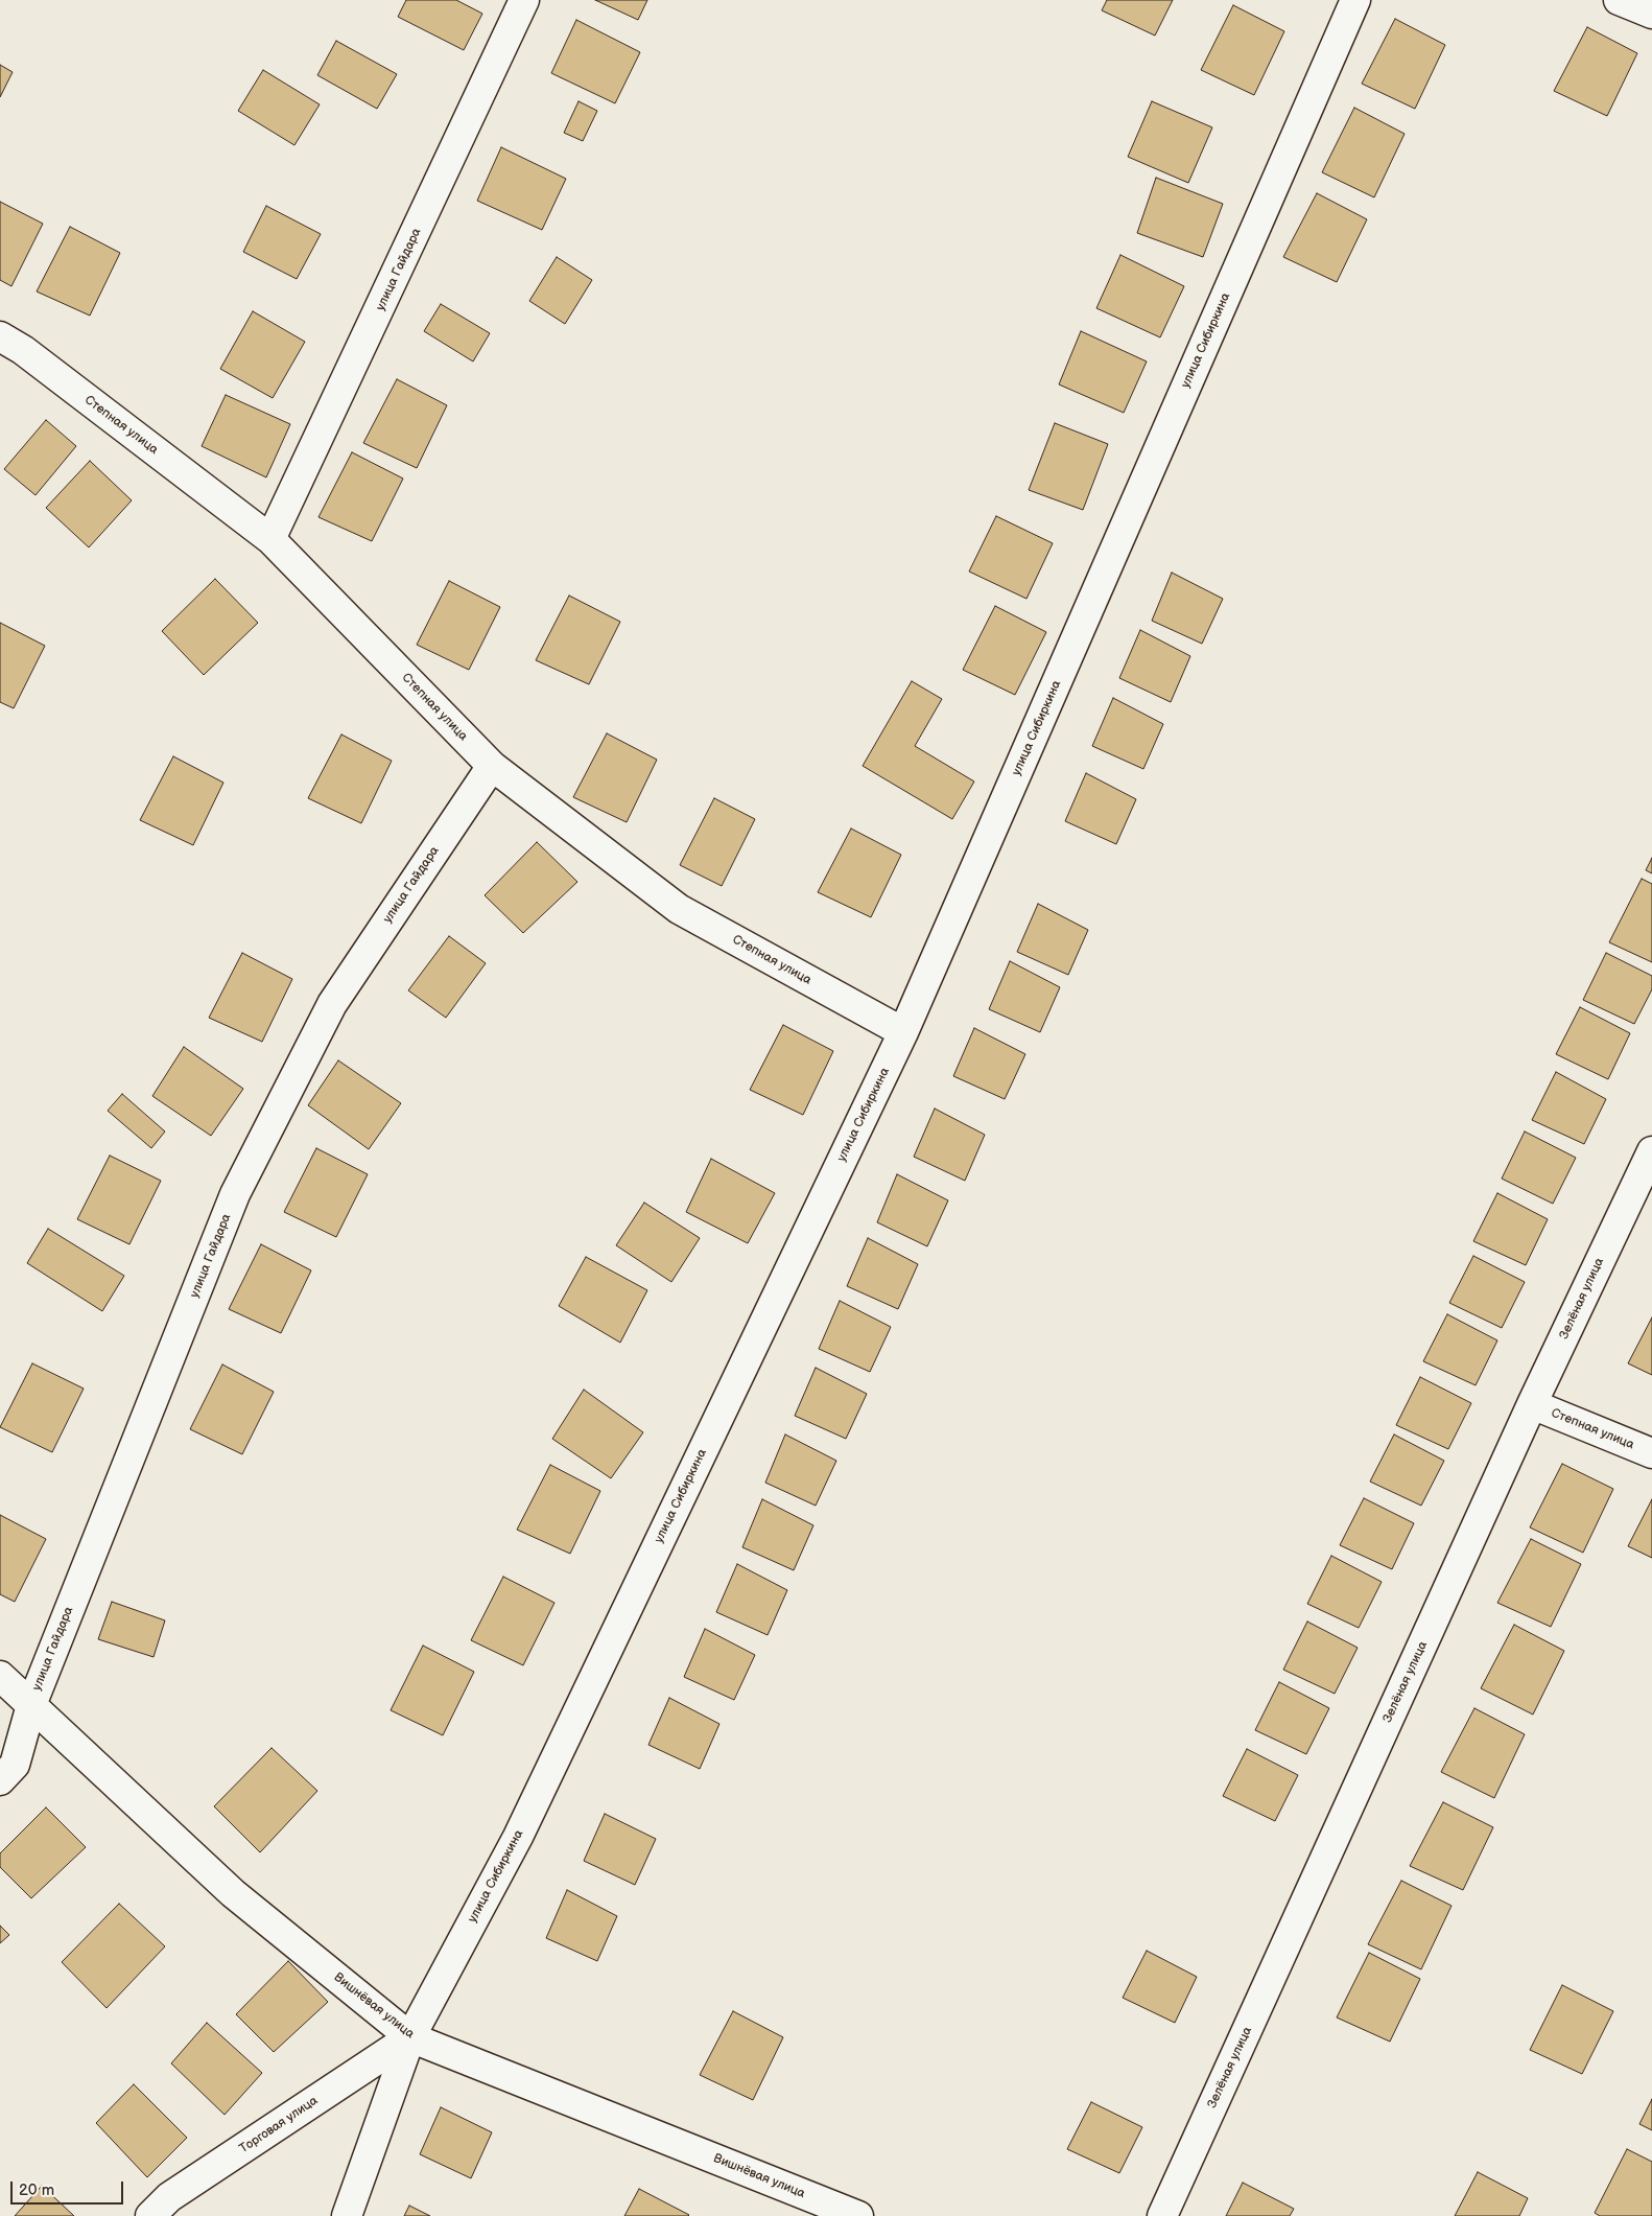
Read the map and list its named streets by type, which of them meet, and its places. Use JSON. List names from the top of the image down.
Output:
{
  "streets": {
    "street": [
      "улица Гайдара",
      "улица Сибиркина",
      "Степная улица",
      "Зелёная улица",
      "Вишнёвая улица",
      "Торговая улица"
    ]
  },
  "crossings": [
    ["улица Гайдара", "Степная улица"],
    ["улица Гайдара", "Вишнёвая улица"],
    ["улица Сибиркина", "Степная улица"],
    ["улица Сибиркина", "Вишнёвая улица"],
    ["улица Сибиркина", "Торговая улица"],
    ["Степная улица", "Зелёная улица"],
    ["Вишнёвая улица", "Торговая улица"]
  ],
  "scale_bar": "20 m"
}
